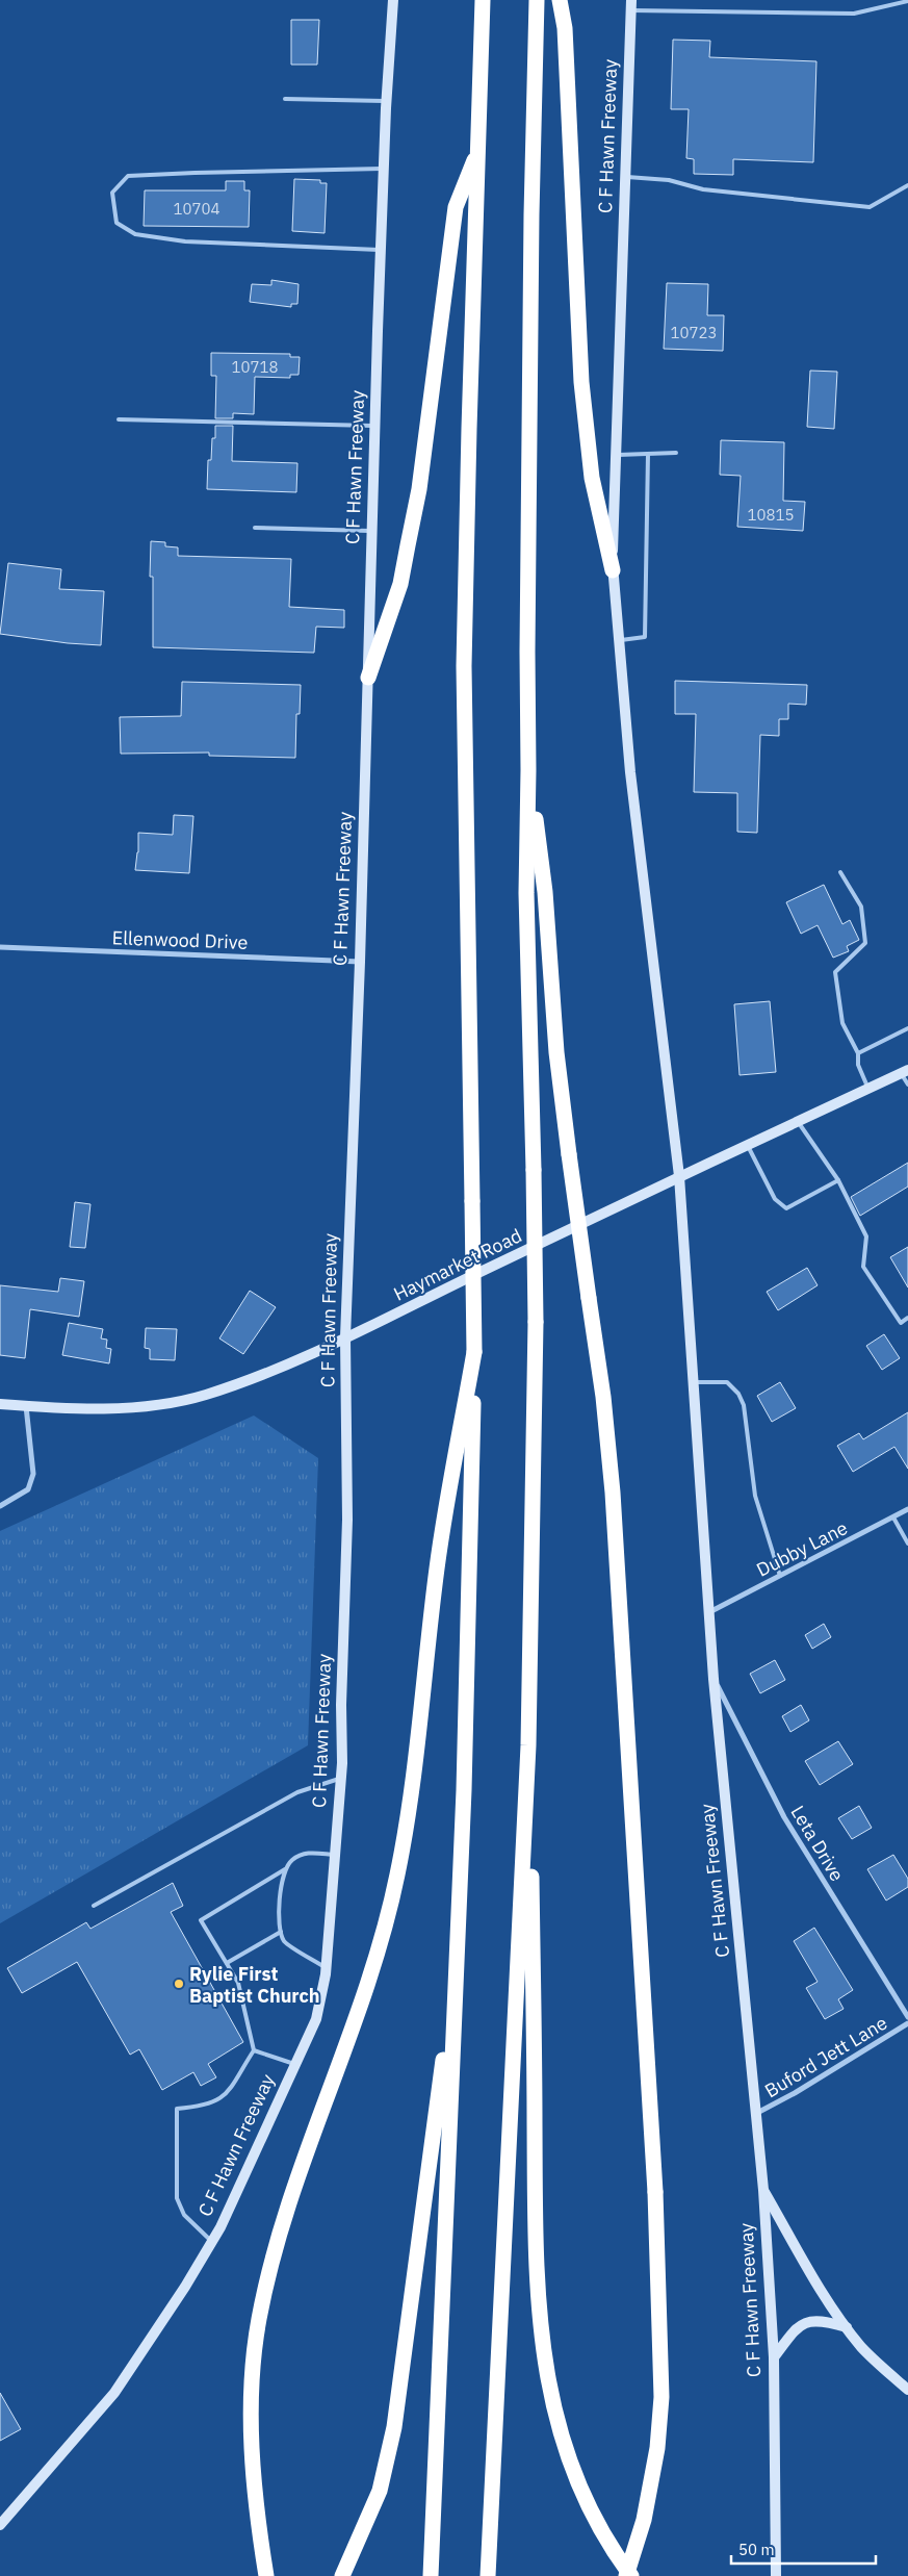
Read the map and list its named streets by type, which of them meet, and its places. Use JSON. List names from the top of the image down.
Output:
{
  "streets": {
    "main road": ["C F Hawn Freeway", "Haymarket Road"],
    "street": [
      "Ellenwood Drive",
      "Dubby Lane",
      "Leta Drive",
      "Buford Jett Lane"
    ]
  },
  "crossings": [
    ["C F Hawn Freeway", "Ellenwood Drive"],
    ["C F Hawn Freeway", "Haymarket Road"],
    ["C F Hawn Freeway", "Dubby Lane"],
    ["C F Hawn Freeway", "Leta Drive"],
    ["C F Hawn Freeway", "Buford Jett Lane"]
  ],
  "places": ["Rylie First Baptist Church"],
  "house_numbers": [
    "10704",
    "10723",
    "10718",
    "10815"
  ],
  "scale_bar": "50 m"
}
